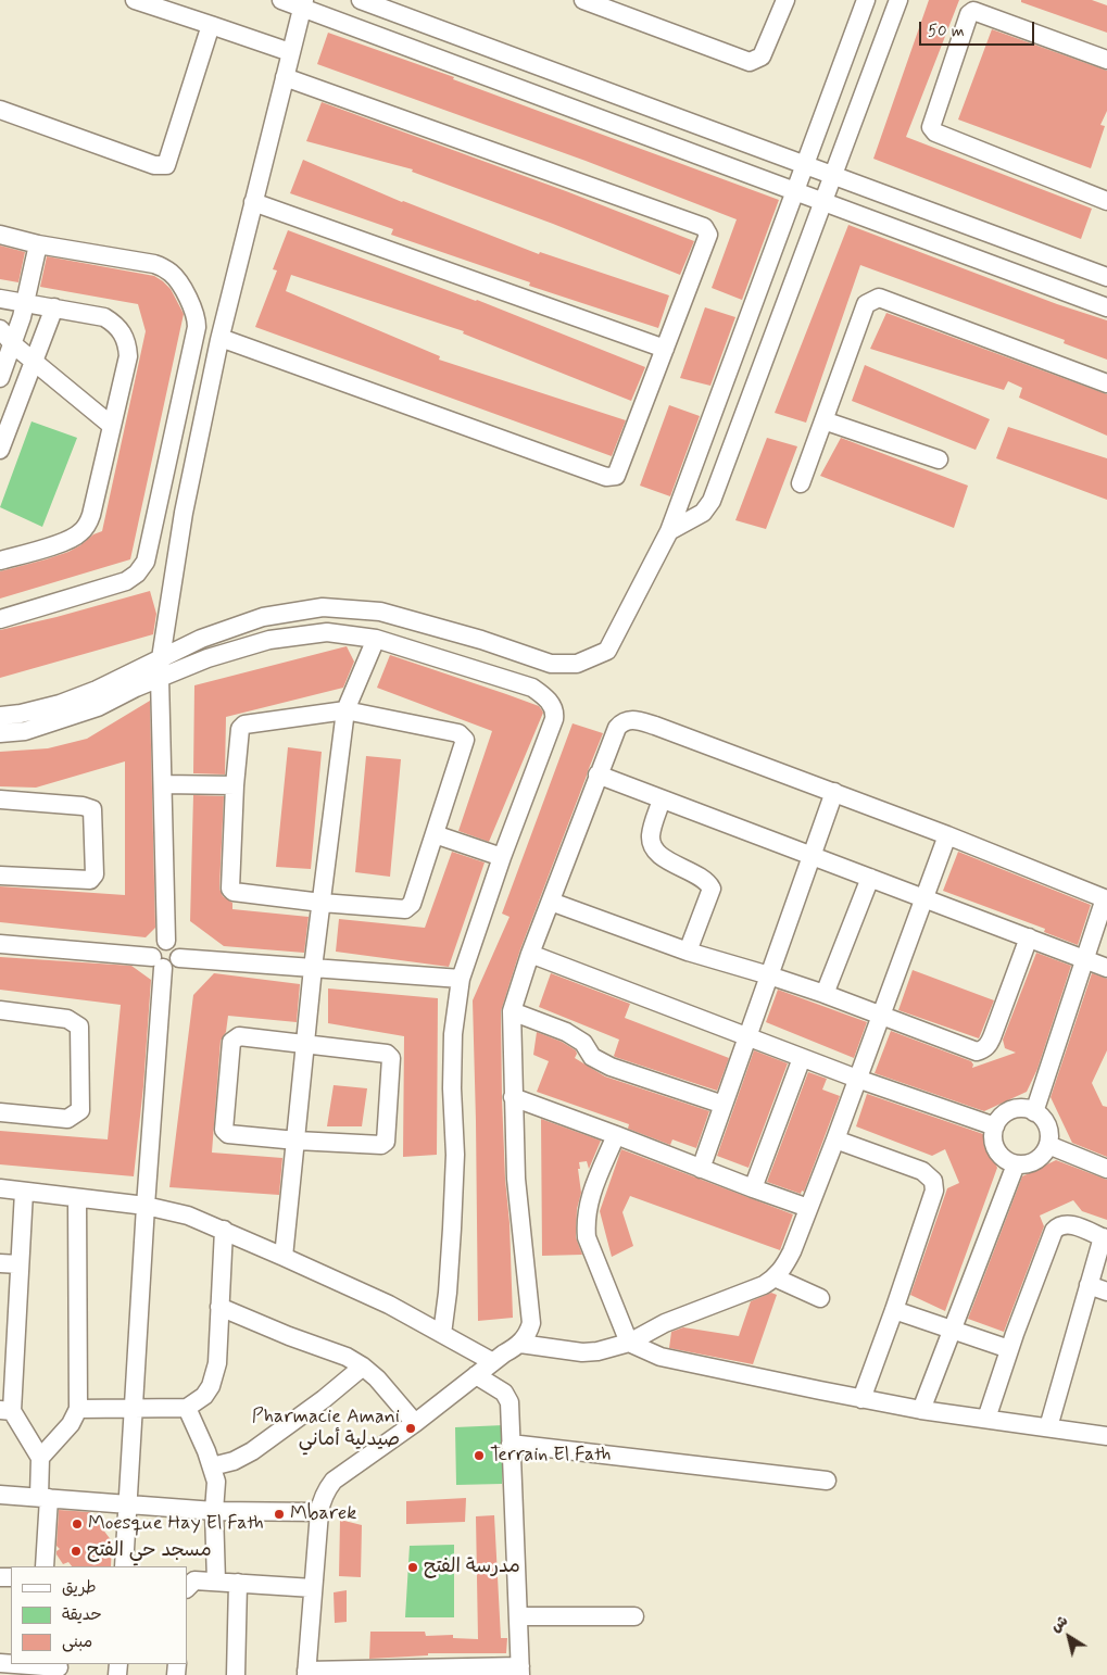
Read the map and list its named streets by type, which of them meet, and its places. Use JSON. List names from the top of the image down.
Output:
{
  "places": [
    "Pharmacie Amani صيدلية أماني",
    "Terrain El Fath",
    "Mbarek",
    "Moesque Hay El Fath",
    "مسجد حي الفتح",
    "مدرسة الفتح"
  ],
  "legend": ["طريق", "حديقة", "مبنى"],
  "scale_bar": "50 m",
  "north": "top left"
}
